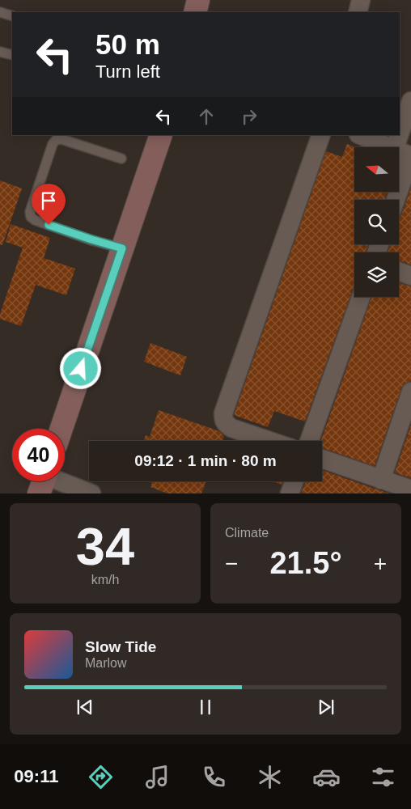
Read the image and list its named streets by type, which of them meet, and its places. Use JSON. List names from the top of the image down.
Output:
{
  "north": "left",
  "page": {
    "turn": ["50 m", "Turn left"],
    "limit": "40",
    "trip": "09:12 · 1 min · 80 m",
    "tile": [
      ["34", "km/h"],
      "Climate"
    ],
    "heat": ["−", "21.5°", "+"],
    "song": ["Slow Tide", "Marlow"],
    "tabs": "09:11"
  }
}
